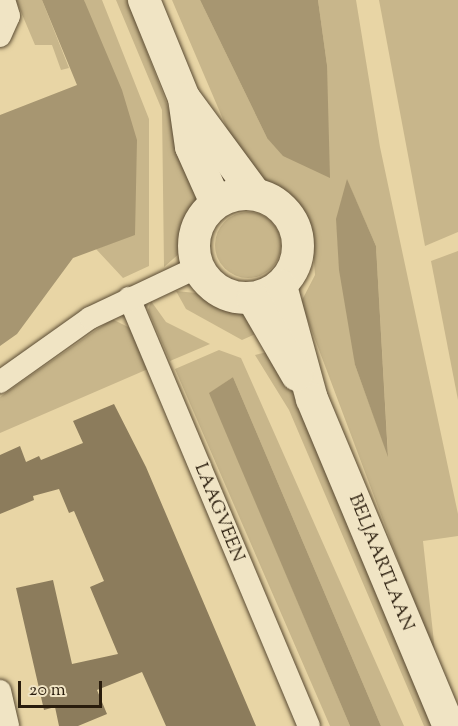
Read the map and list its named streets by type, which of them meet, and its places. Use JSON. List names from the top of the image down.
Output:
{
  "streets": {
    "street": ["LAAGVEEN", "BELJAARTLAAN"]
  },
  "scale_bar": "20 m"
}
